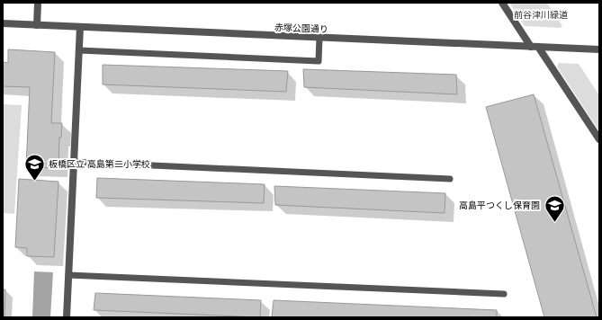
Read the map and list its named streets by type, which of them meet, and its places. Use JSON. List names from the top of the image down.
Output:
{
  "streets": {
    "street": ["赤塚公園通り"]
  },
  "parks": ["前谷津川緑道"],
  "places": {
    "school or university": ["板橋区立 高島第二小学校", "高島平つくし保育園"]
  }
}
